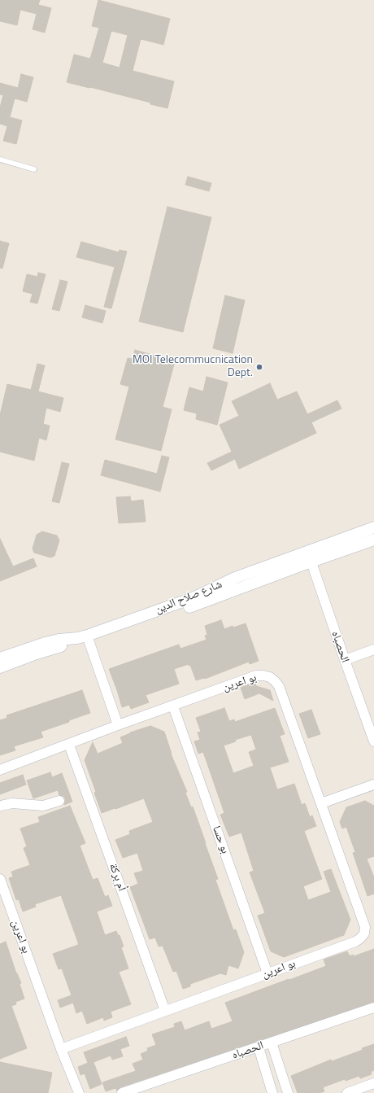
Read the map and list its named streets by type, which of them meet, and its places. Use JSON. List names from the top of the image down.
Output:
{
  "streets": {
    "street": [
      "شارع صلاح الدين",
      "الحصباه",
      "بو اعرين",
      "بو حسا",
      "أم بركة"
    ]
  },
  "crossings": [
    ["شارع صلاح الدين", "الحصباه"],
    ["بو اعرين", "بو حسا"],
    ["بو اعرين", "أم بركة"]
  ],
  "places": ["MOI Telecommucnication Dept."]
}
